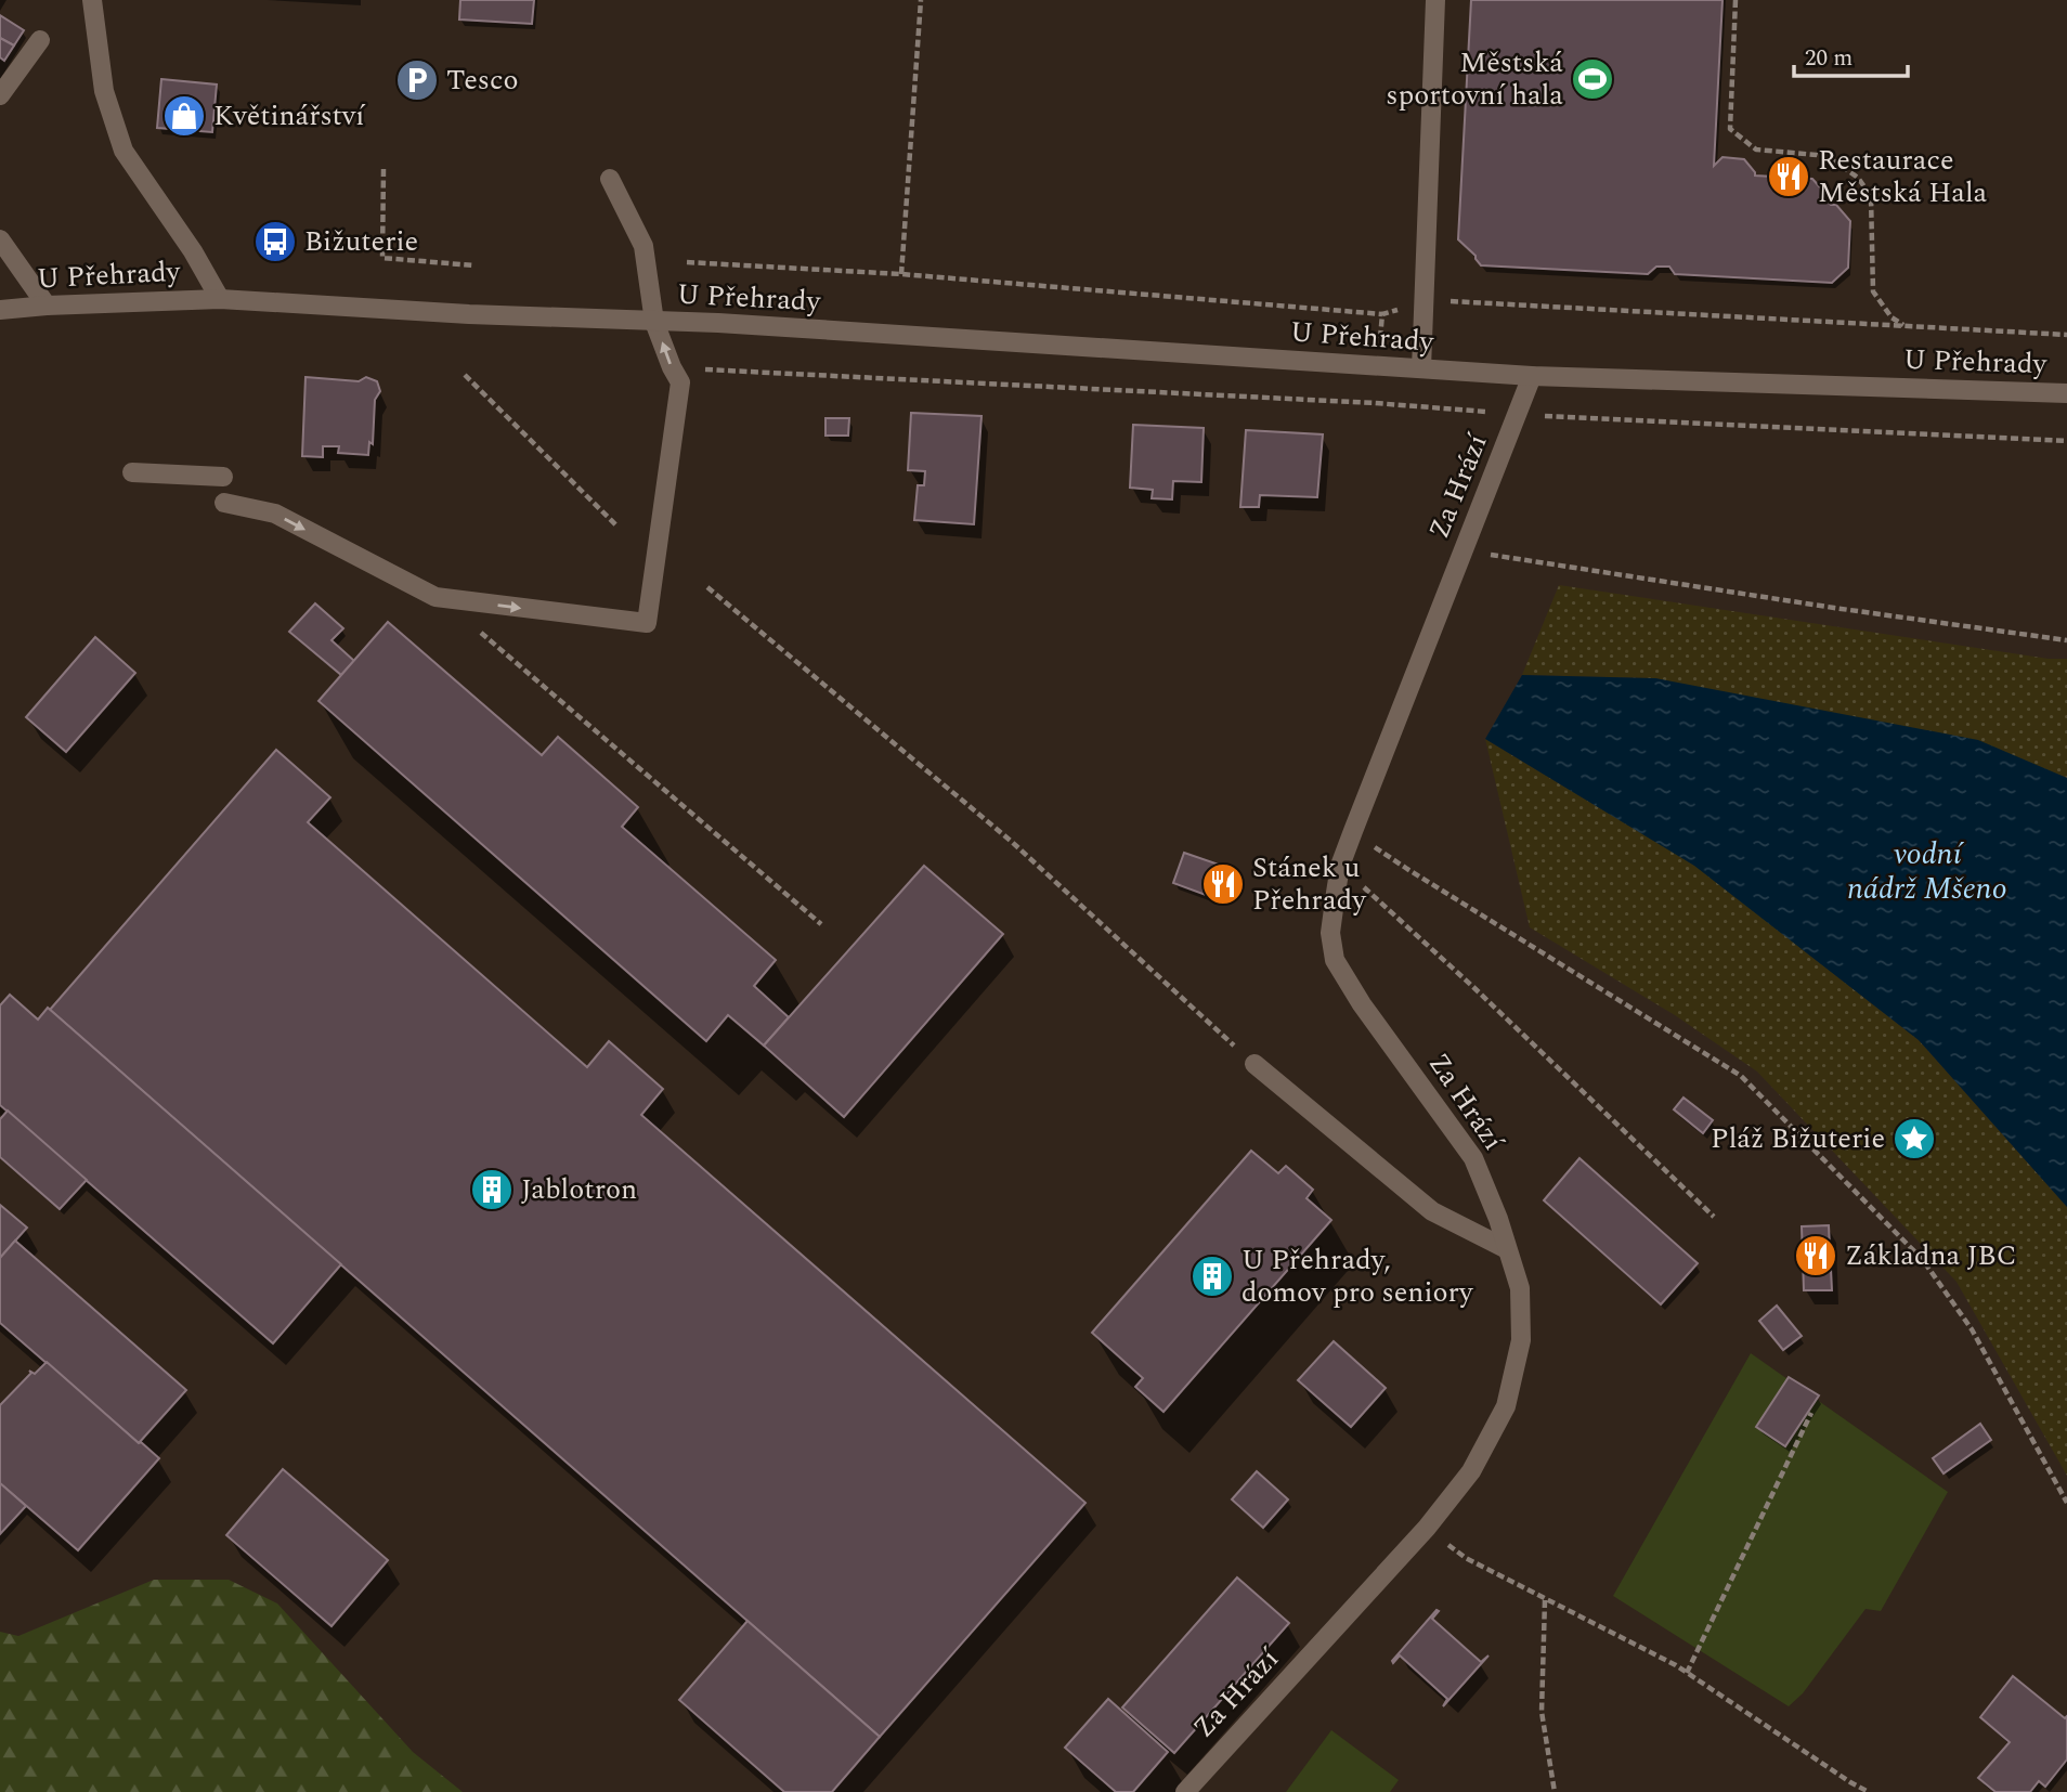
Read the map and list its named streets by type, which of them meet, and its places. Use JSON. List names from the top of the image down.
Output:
{
  "streets": {
    "street": ["U Přehrady", "Za Hrází"]
  },
  "crossings": [
    ["U Přehrady", "Za Hrází"]
  ],
  "water": ["vodní nádrž Mšeno"],
  "places": {
    "sports": ["Městská sportovní hala"],
    "parking": ["Tesco"],
    "shop": ["Květinářství"],
    "restaurant": ["Restaurace Městská Hala", "Stánek u Přehrady", "Základna JBC"],
    "bus stop": ["Bižuterie"],
    "place": ["Pláž Bižuterie"],
    "building": ["Jablotron", "U Přehrady, domov pro seniory"]
  },
  "scale_bar": "20 m"
}
